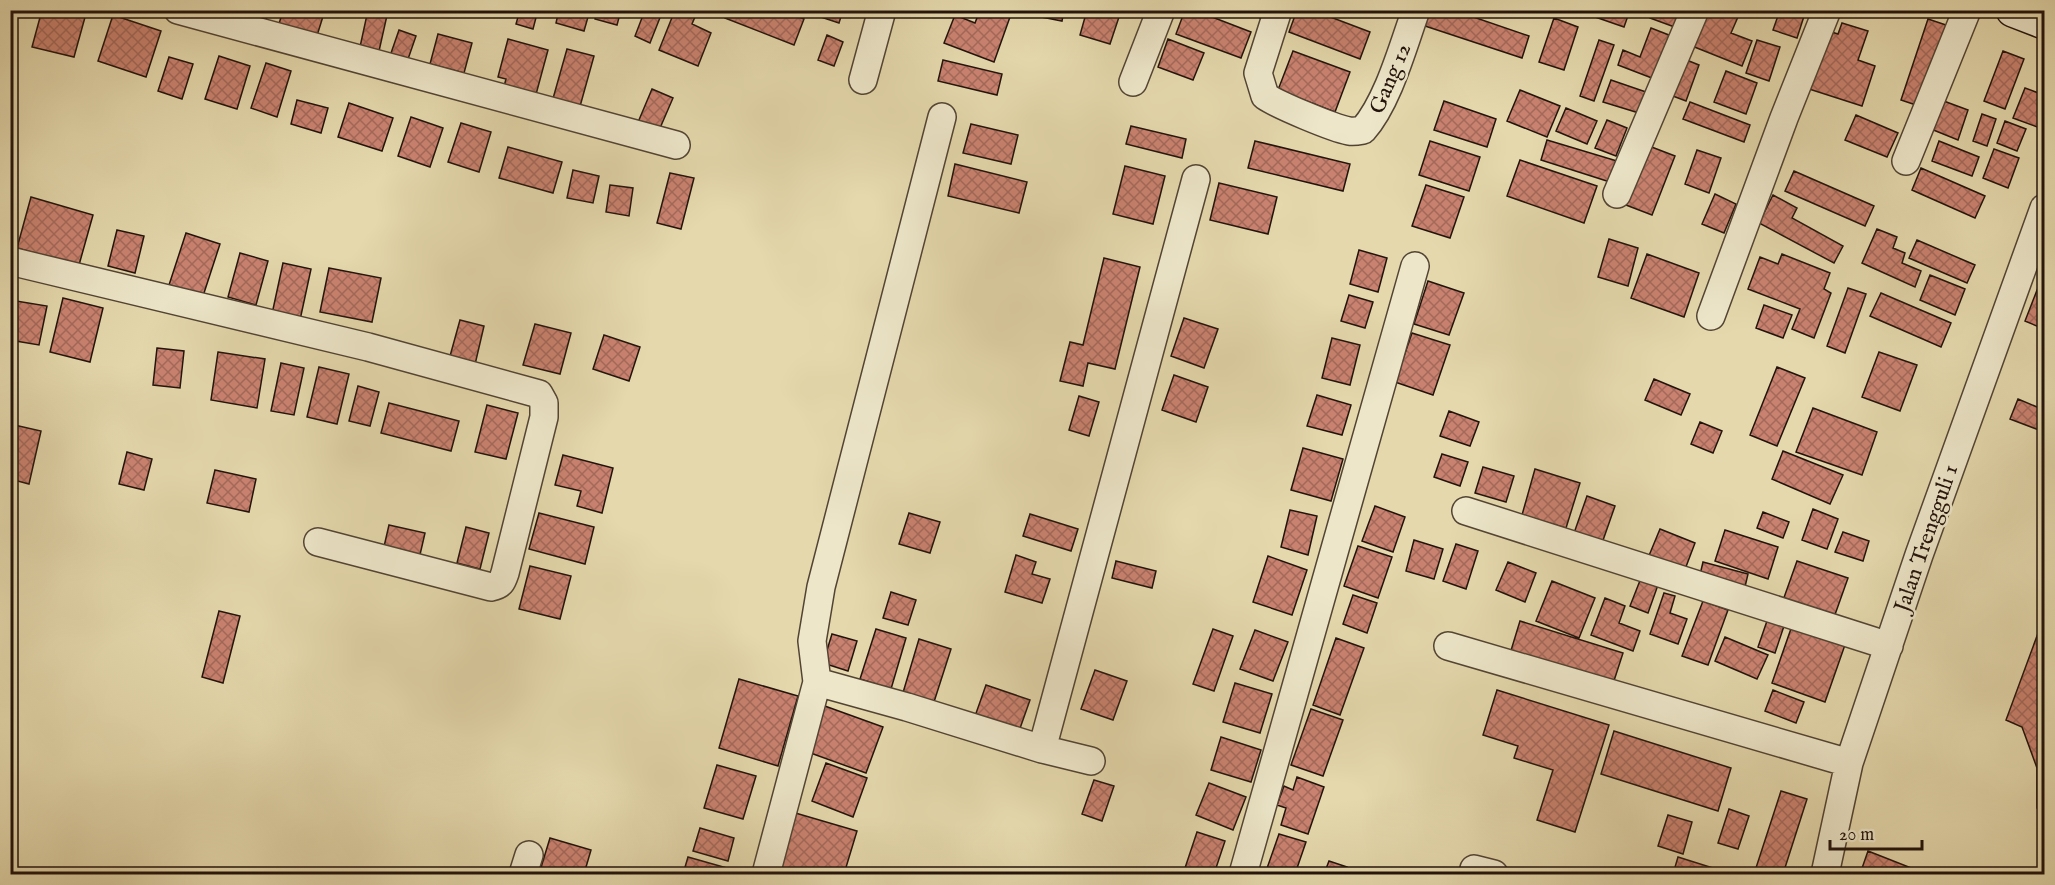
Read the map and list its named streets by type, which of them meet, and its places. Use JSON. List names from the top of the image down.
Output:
{
  "streets": {
    "street": ["Gang 12", "Jalan Trengguli 1"]
  },
  "scale_bar": "20 m"
}
